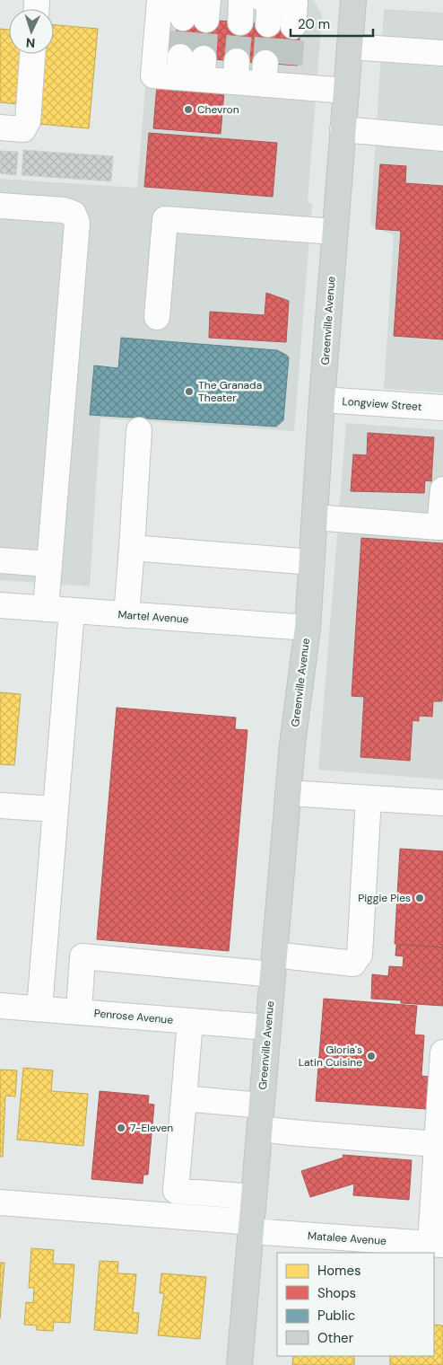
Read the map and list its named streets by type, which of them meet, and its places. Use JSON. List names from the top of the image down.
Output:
{
  "streets": {
    "main road": ["Greenville Avenue"],
    "street": [
      "Longview Street",
      "Martel Avenue",
      "Penrose Avenue",
      "Matalee Avenue"
    ]
  },
  "crossings": [
    ["Greenville Avenue", "Longview Street"],
    ["Greenville Avenue", "Martel Avenue"],
    ["Greenville Avenue", "Penrose Avenue"],
    ["Greenville Avenue", "Matalee Avenue"]
  ],
  "places": [
    "Chevron",
    "The Granada Theater",
    "Piggie Pies",
    "Gloria's Latin Cuisine",
    "7-Eleven"
  ],
  "legend": [
    "Homes",
    "Shops",
    "Public",
    "Other"
  ],
  "scale_bar": "20 m",
  "north": "bottom"
}
